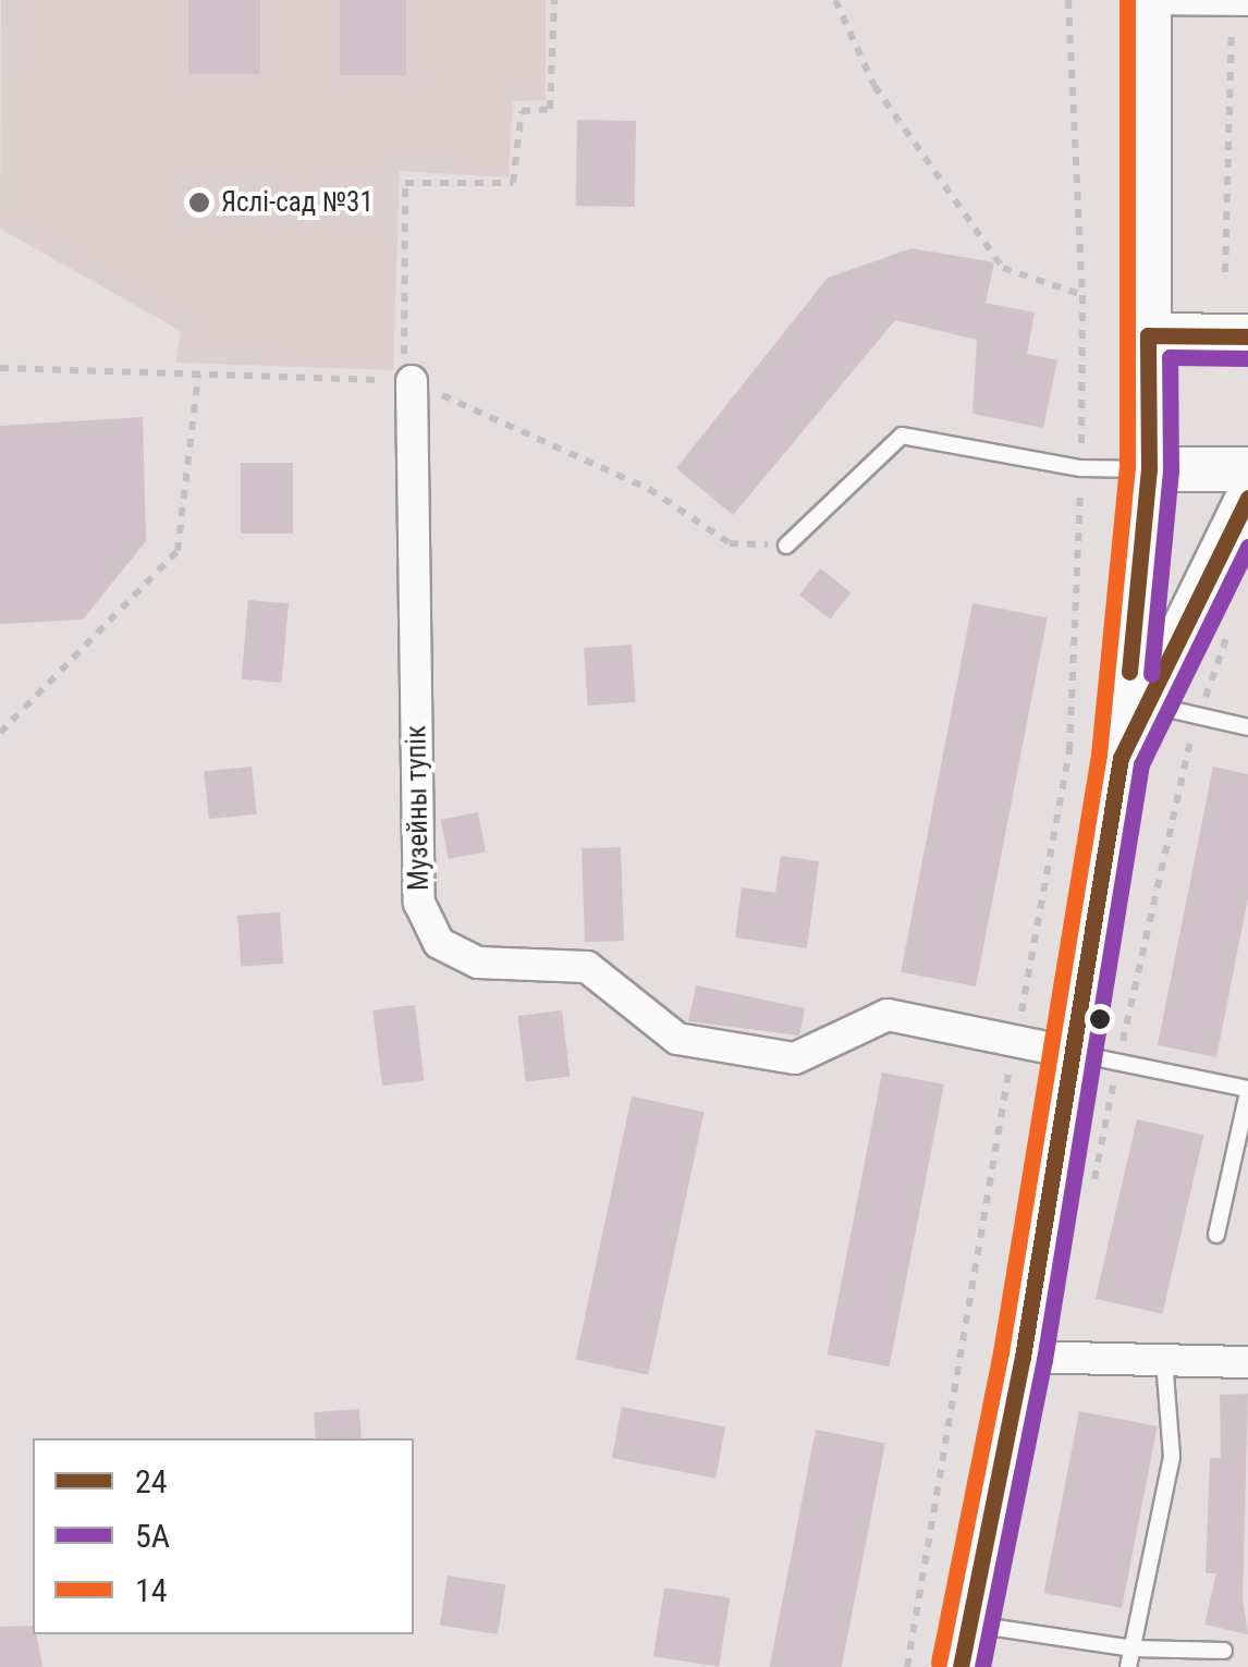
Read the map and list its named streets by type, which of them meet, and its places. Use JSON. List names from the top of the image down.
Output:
{
  "streets": {
    "street": ["Музейны тупік"]
  },
  "places": ["Яслі-сад №31"],
  "lines": ["transit line 14", "transit line 24", "transit line 5А"],
  "legend": ["24", "5А", "14"]
}
